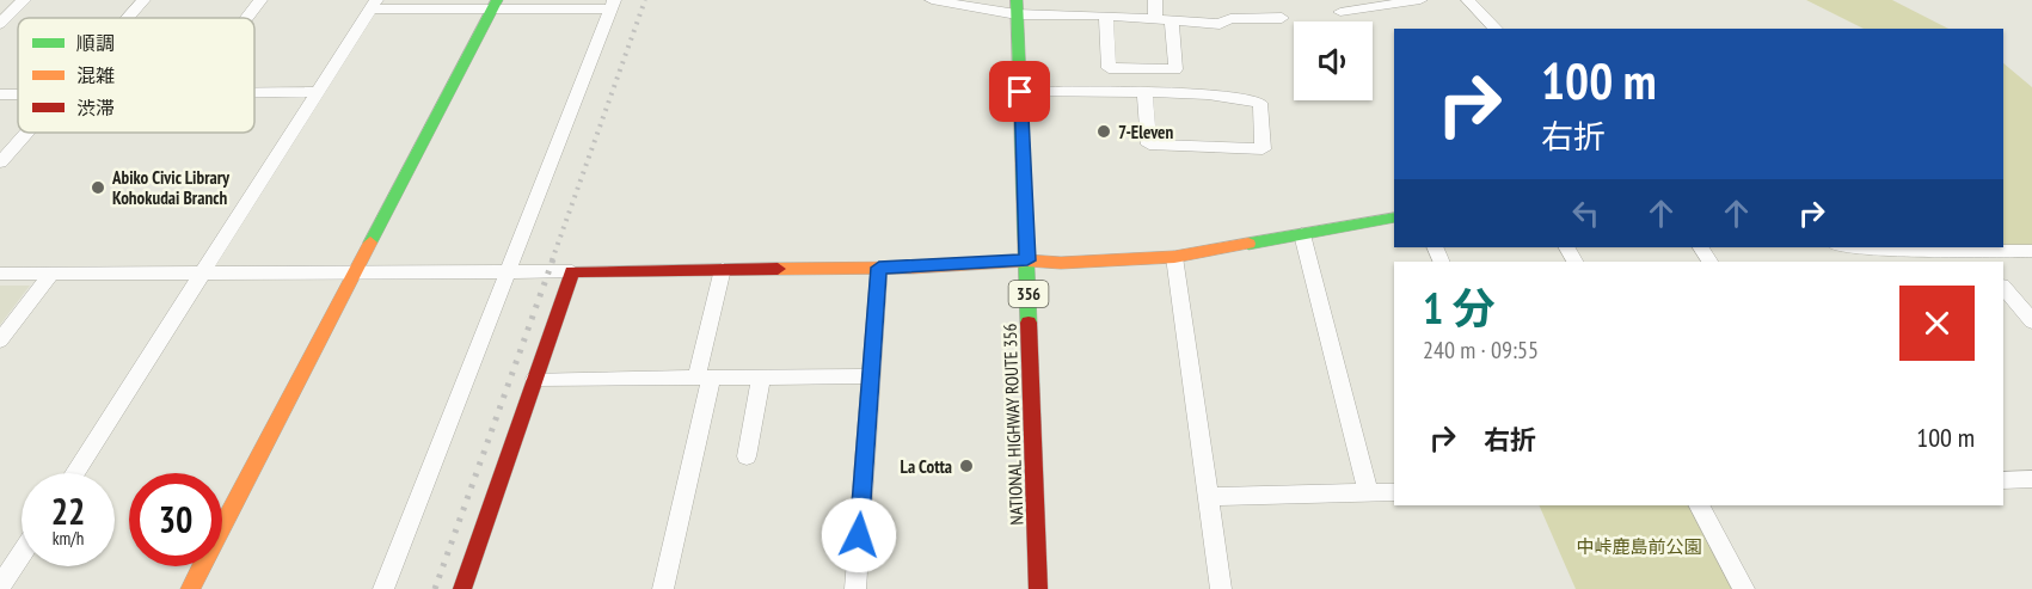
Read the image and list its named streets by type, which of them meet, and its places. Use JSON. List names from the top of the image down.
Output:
{
  "streets": {
    "main road": ["356", "NATIONAL HIGHWAY ROUTE 356"]
  },
  "parks": ["中峠鹿島前公園"],
  "places": ["7-Eleven", "Abiko Civic Library Kohokudai Branch", "La Cotta"],
  "legend": ["順調", "混雑", "渋滞"],
  "page": {
    "turn": ["100 m", "右折"],
    "heading": ["1 分", "240 m · 09:55"],
    "list": [
      {
        "name": "右折",
        "value": "100 m"
      }
    ],
    "speed": "22 km/h",
    "limit": "30"
  }
}
